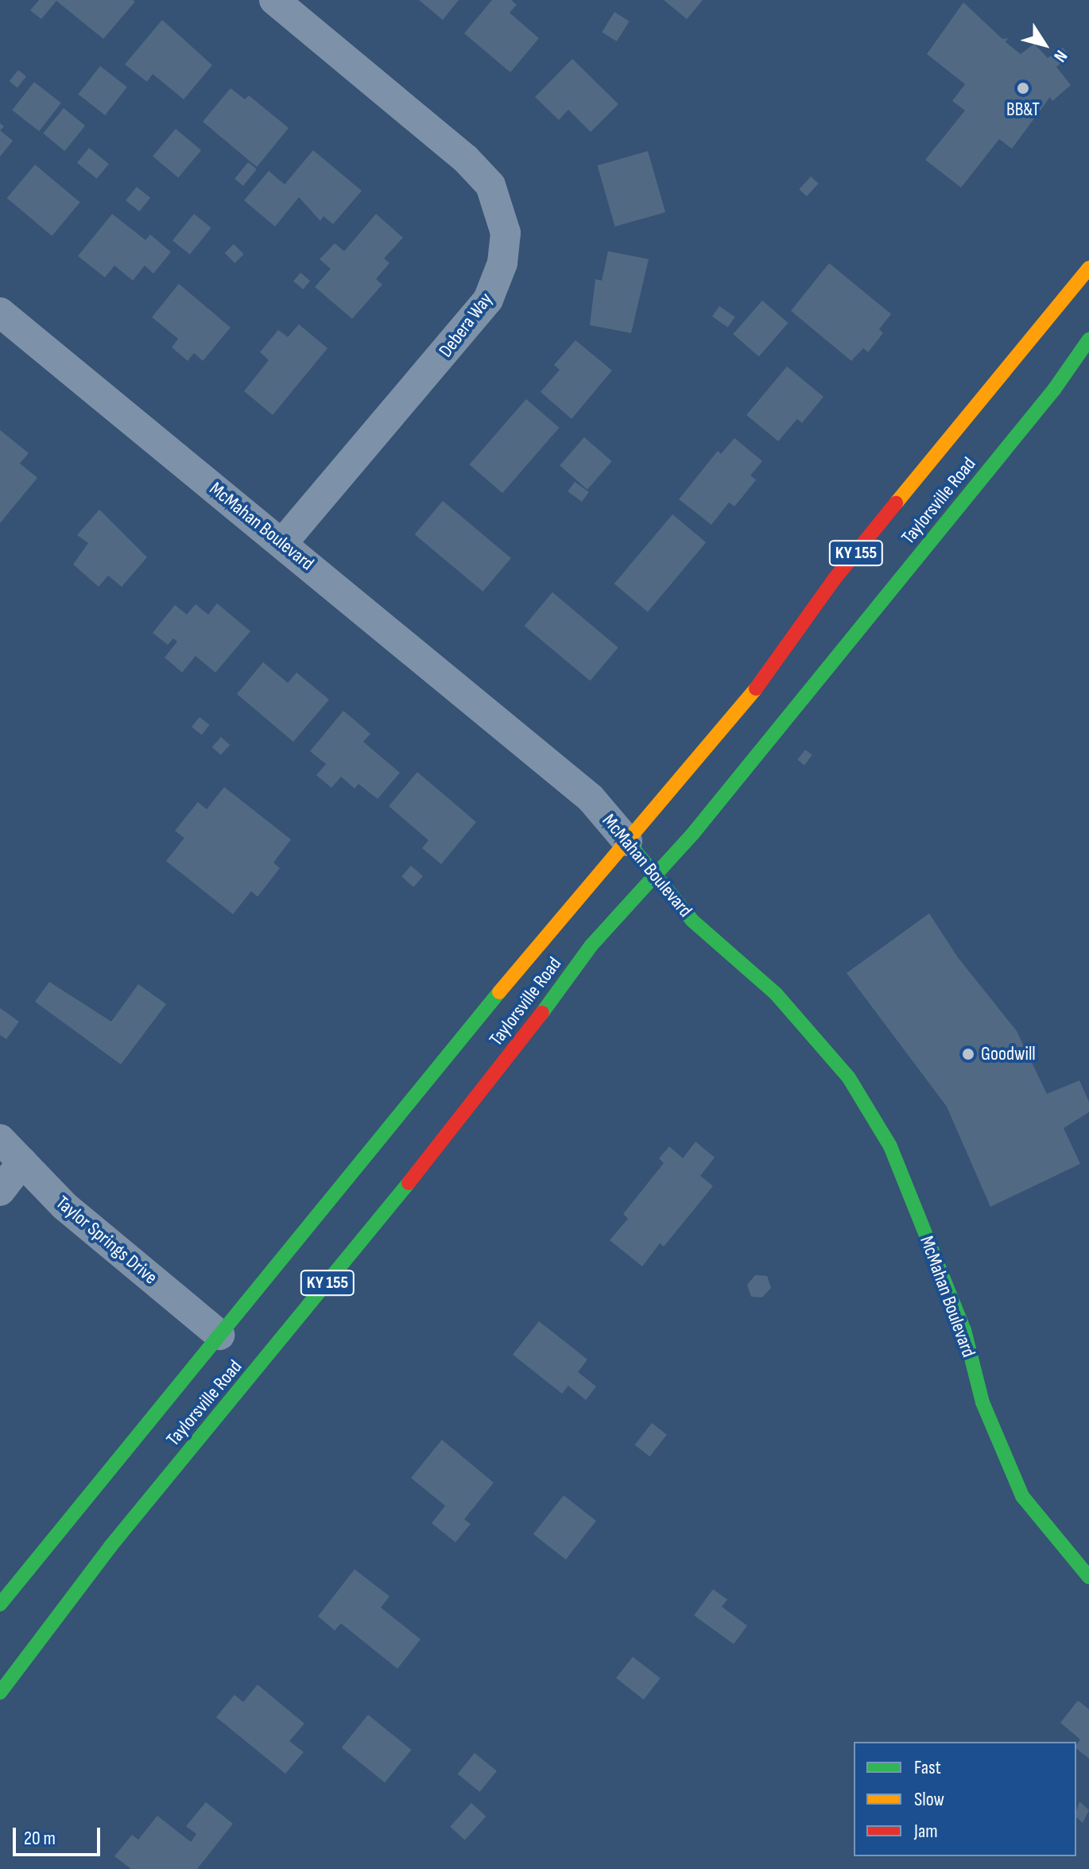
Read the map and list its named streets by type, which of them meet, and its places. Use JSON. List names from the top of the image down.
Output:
{
  "streets": {
    "main road": ["Taylorsville Road", "McMahan Boulevard", "KY 155"],
    "street": ["Debera Way", "Taylor Springs Drive"]
  },
  "crossings": [
    ["Debera Way", "McMahan Boulevard"],
    ["Taylorsville Road", "McMahan Boulevard"],
    ["Taylorsville Road", "Taylor Springs Drive"]
  ],
  "places": ["BB&T", "Goodwill"],
  "legend": ["Fast", "Slow", "Jam"],
  "scale_bar": "20 m",
  "north": "bottom right"
}
